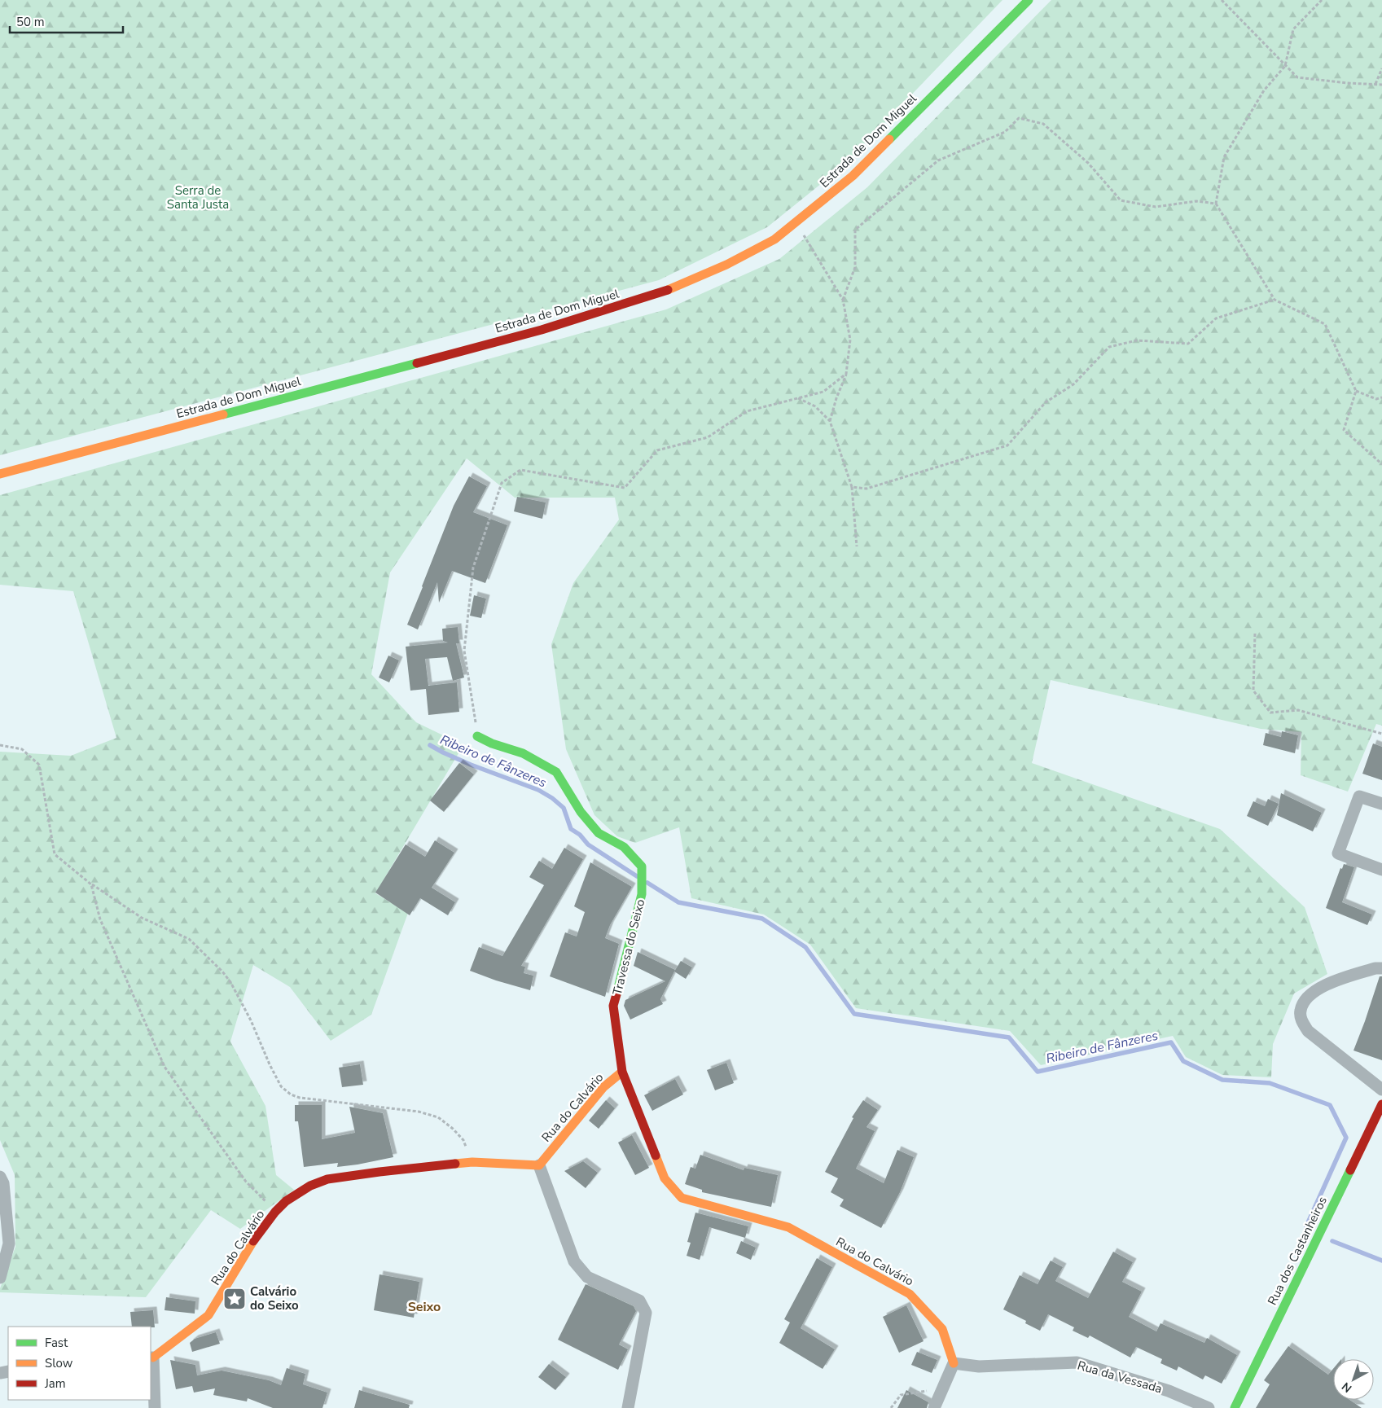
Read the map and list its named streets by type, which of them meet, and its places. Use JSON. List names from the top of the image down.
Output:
{
  "streets": {
    "street": [
      "Estrada de Dom Miguel",
      "Travessa do Seixo",
      "Rua do Calvário",
      "Rua dos Castanheiros",
      "Rua da Vessada"
    ]
  },
  "crossings": [
    ["Travessa do Seixo", "Rua do Calvário"],
    ["Rua do Calvário", "Rua da Vessada"]
  ],
  "districts": ["Seixo"],
  "water": ["Ribeiro de Fânzeres"],
  "parks": ["Serra de Santa Justa"],
  "places": {
    "place": ["Calvário do Seixo"]
  },
  "legend": ["Fast", "Slow", "Jam"],
  "scale_bar": "50 m",
  "north": "bottom left"
}
